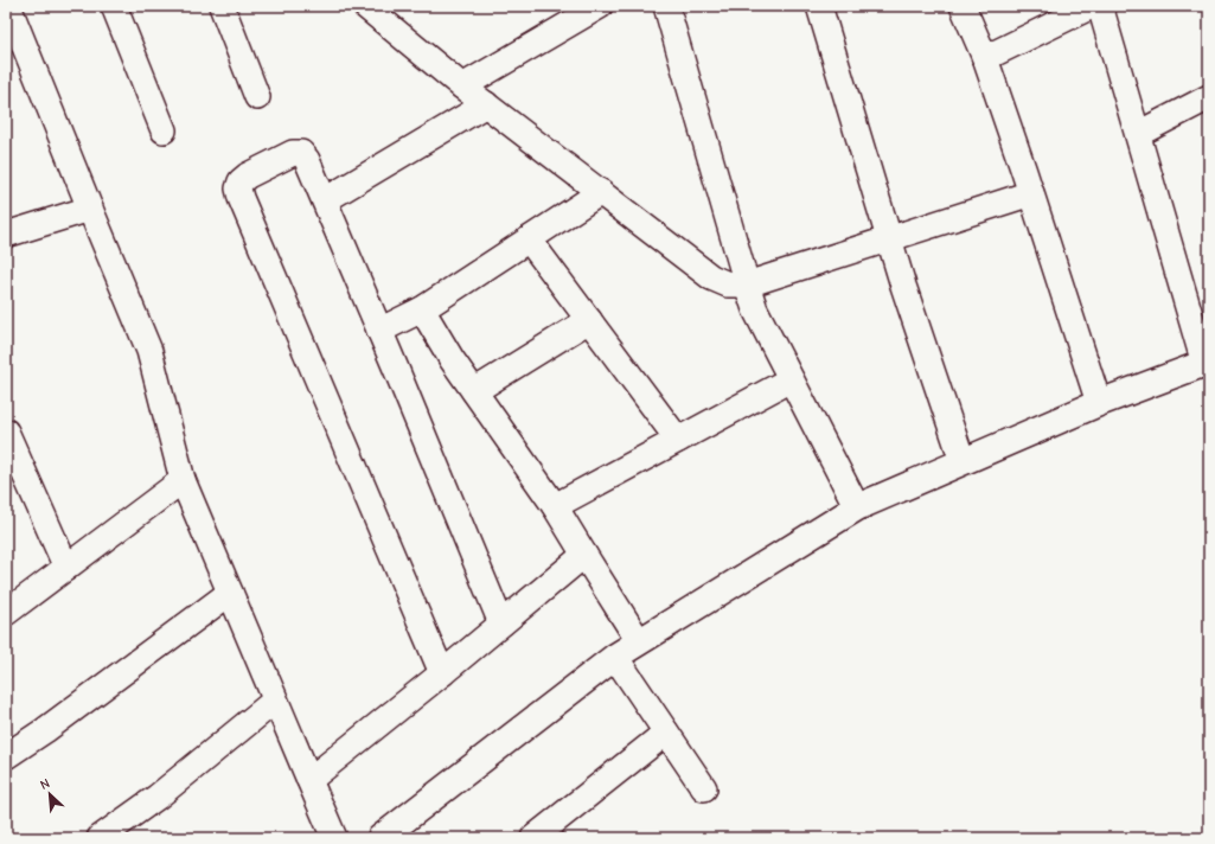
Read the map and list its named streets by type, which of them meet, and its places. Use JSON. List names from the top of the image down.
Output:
{
  "north": "top left"
}
